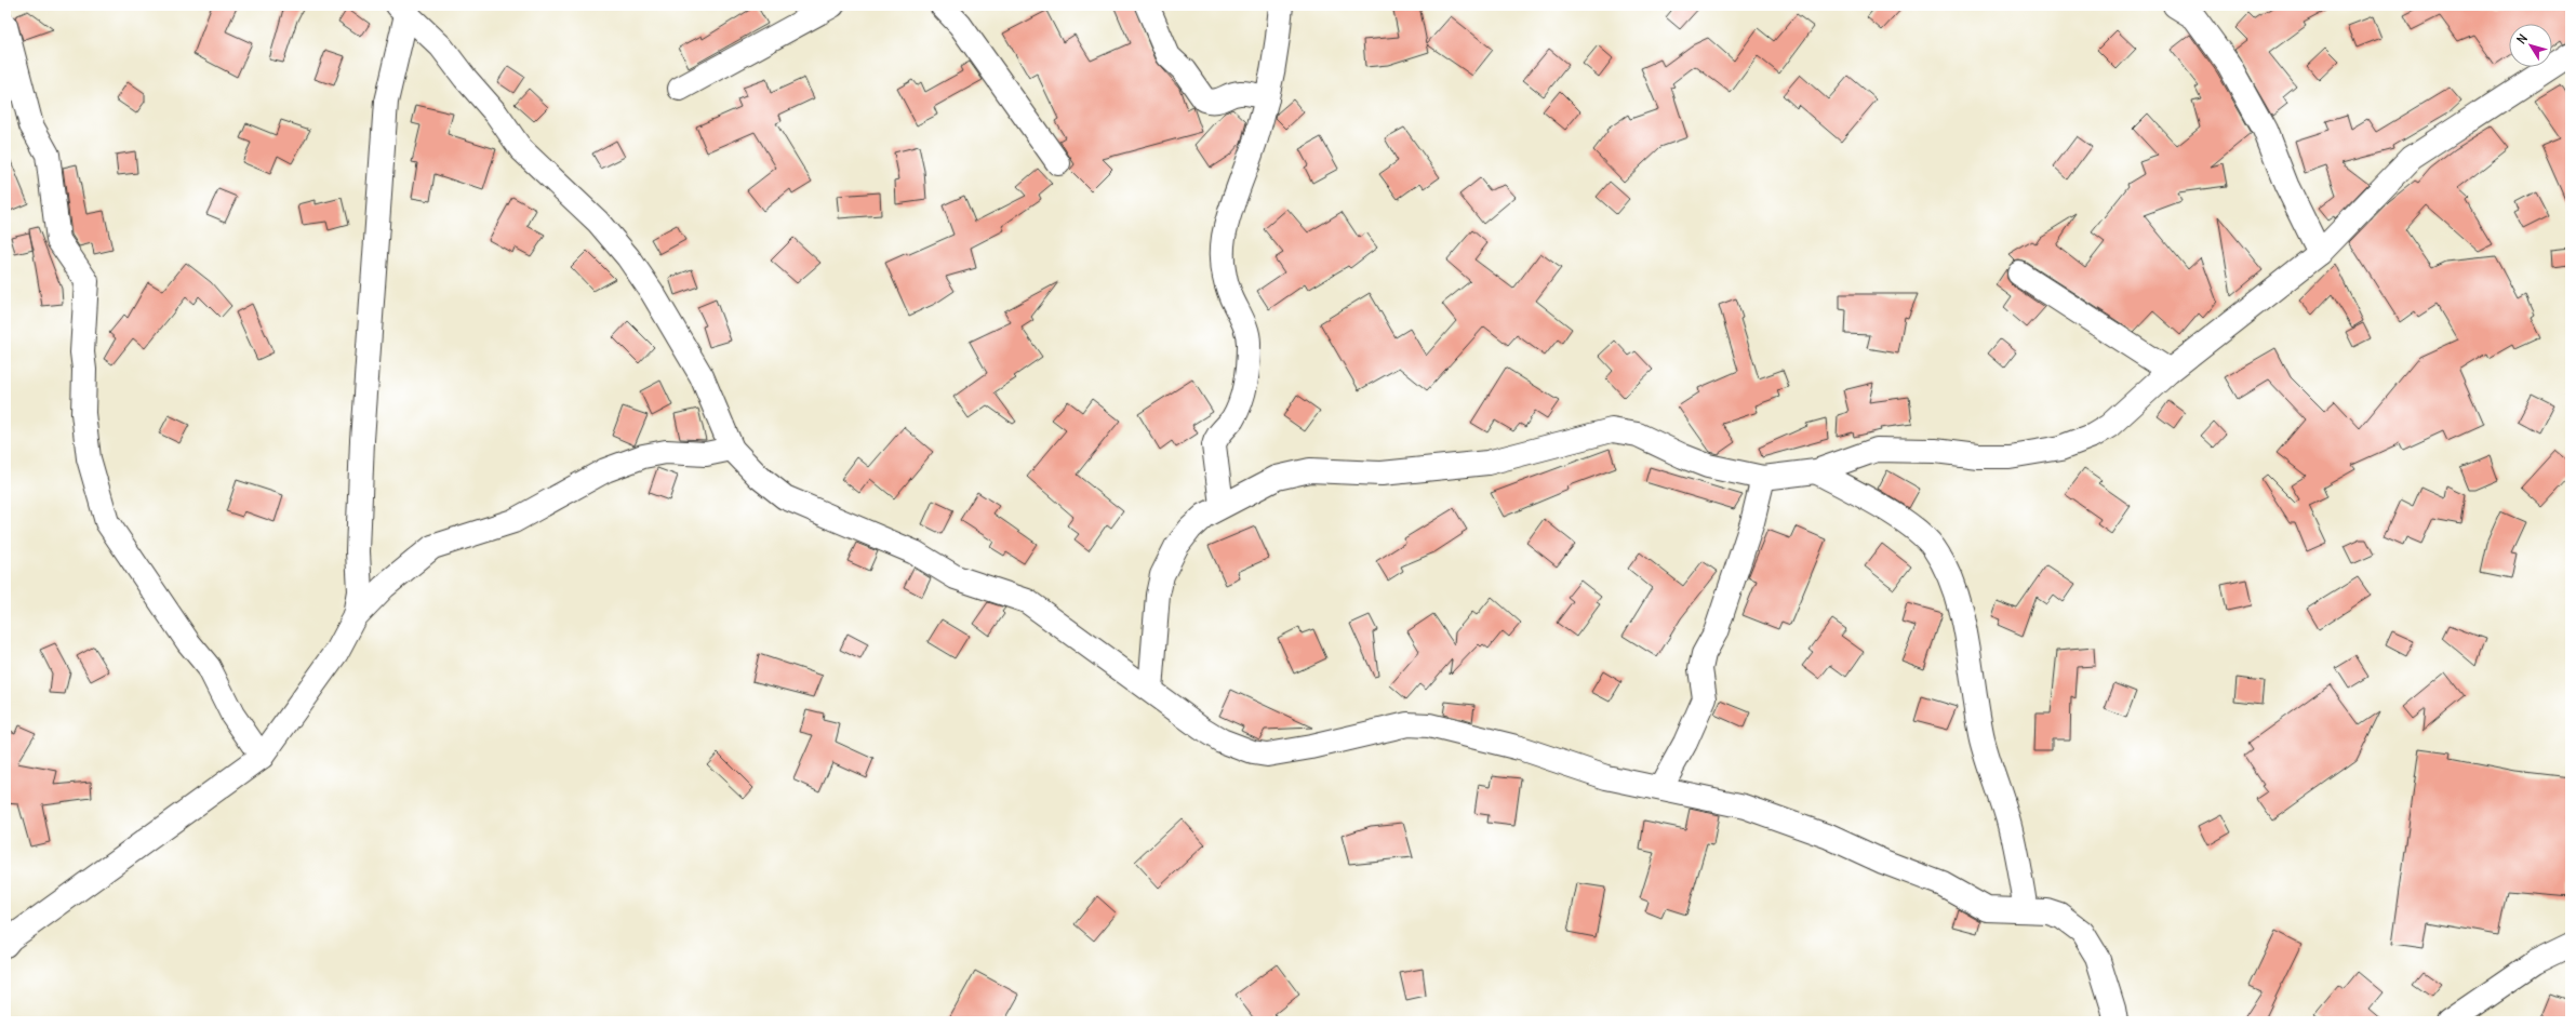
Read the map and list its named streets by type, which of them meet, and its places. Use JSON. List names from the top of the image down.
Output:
{
  "north": "top left"
}
